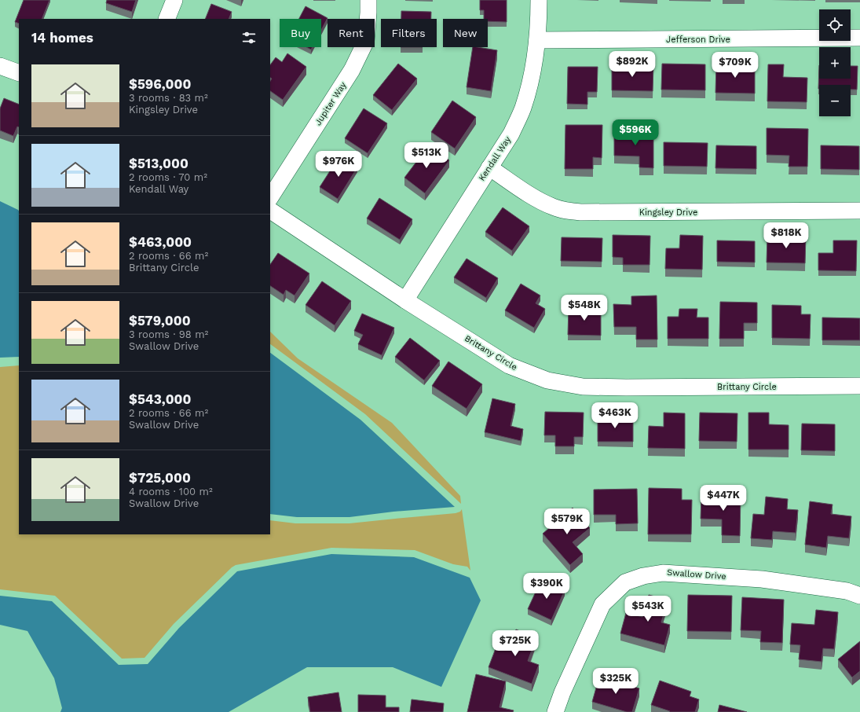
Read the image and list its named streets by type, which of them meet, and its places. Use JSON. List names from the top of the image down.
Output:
{
  "streets": {
    "street": [
      "Jefferson Drive",
      "Jupiter Way",
      "Kendall Way",
      "Kingsley Drive",
      "Brittany Circle",
      "Swallow Drive"
    ]
  },
  "crossings": [
    ["Jefferson Drive", "Kendall Way"],
    ["Kendall Way", "Kingsley Drive"],
    ["Kendall Way", "Brittany Circle"]
  ],
  "page": {
    "map_buttons": ["+", "−"],
    "chip": [
      "Buy",
      "Rent",
      "Filters",
      "New"
    ],
    "heading": "14 homes",
    "price": [
      "$892K",
      "$709K",
      "$596K",
      "$513K",
      "$976K",
      "$818K",
      "$548K",
      "$463K",
      "$447K",
      "$579K",
      "$390K",
      "$543K",
      "$725K",
      "$325K"
    ],
    "list": [
      {
        "name": "$596,000",
        "note": "3 rooms · 83 m² · Kingsley Drive"
      },
      {
        "name": "$513,000",
        "note": "2 rooms · 70 m² · Kendall Way"
      },
      {
        "name": "$463,000",
        "note": "2 rooms · 66 m² · Brittany Circle"
      },
      {
        "name": "$579,000",
        "note": "3 rooms · 98 m² · Swallow Drive"
      },
      {
        "name": "$543,000",
        "note": "2 rooms · 66 m² · Swallow Drive"
      },
      {
        "name": "$725,000",
        "note": "4 rooms · 100 m² · Swallow Drive"
      }
    ]
  }
}
